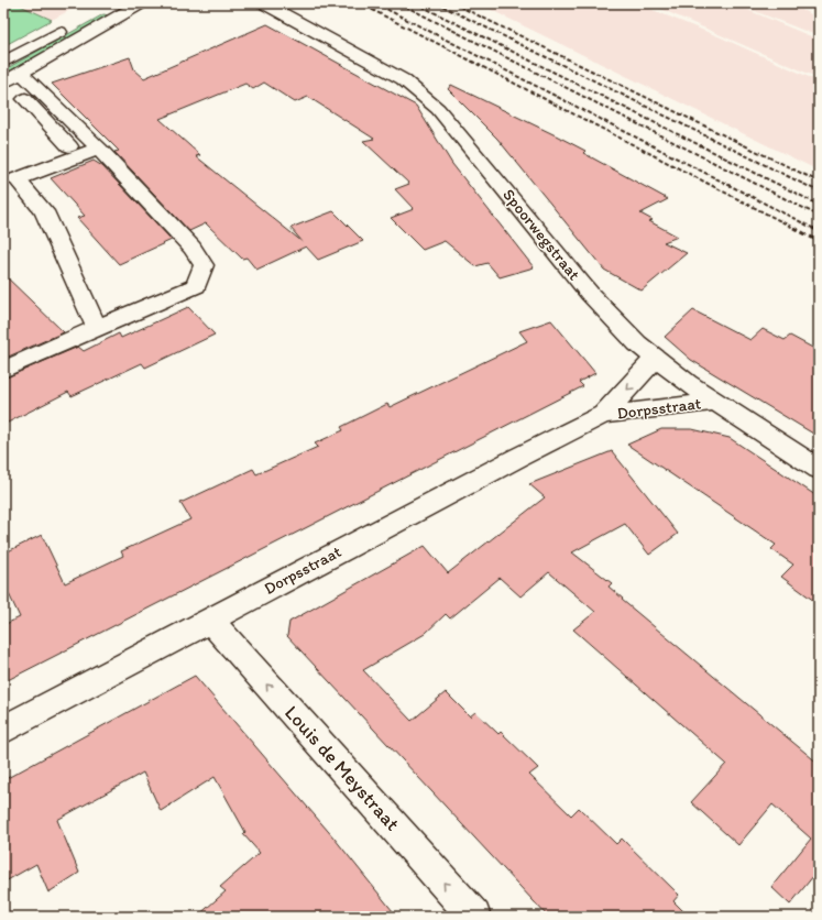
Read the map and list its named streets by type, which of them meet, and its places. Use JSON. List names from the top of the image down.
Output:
{
  "streets": {
    "street": ["Spoorwegstraat", "Dorpsstraat", "Louis de Meystraat"]
  },
  "crossings": [
    ["Spoorwegstraat", "Dorpsstraat"],
    ["Dorpsstraat", "Louis de Meystraat"]
  ],
  "one_way": ["Louis de Meystraat"]
}
